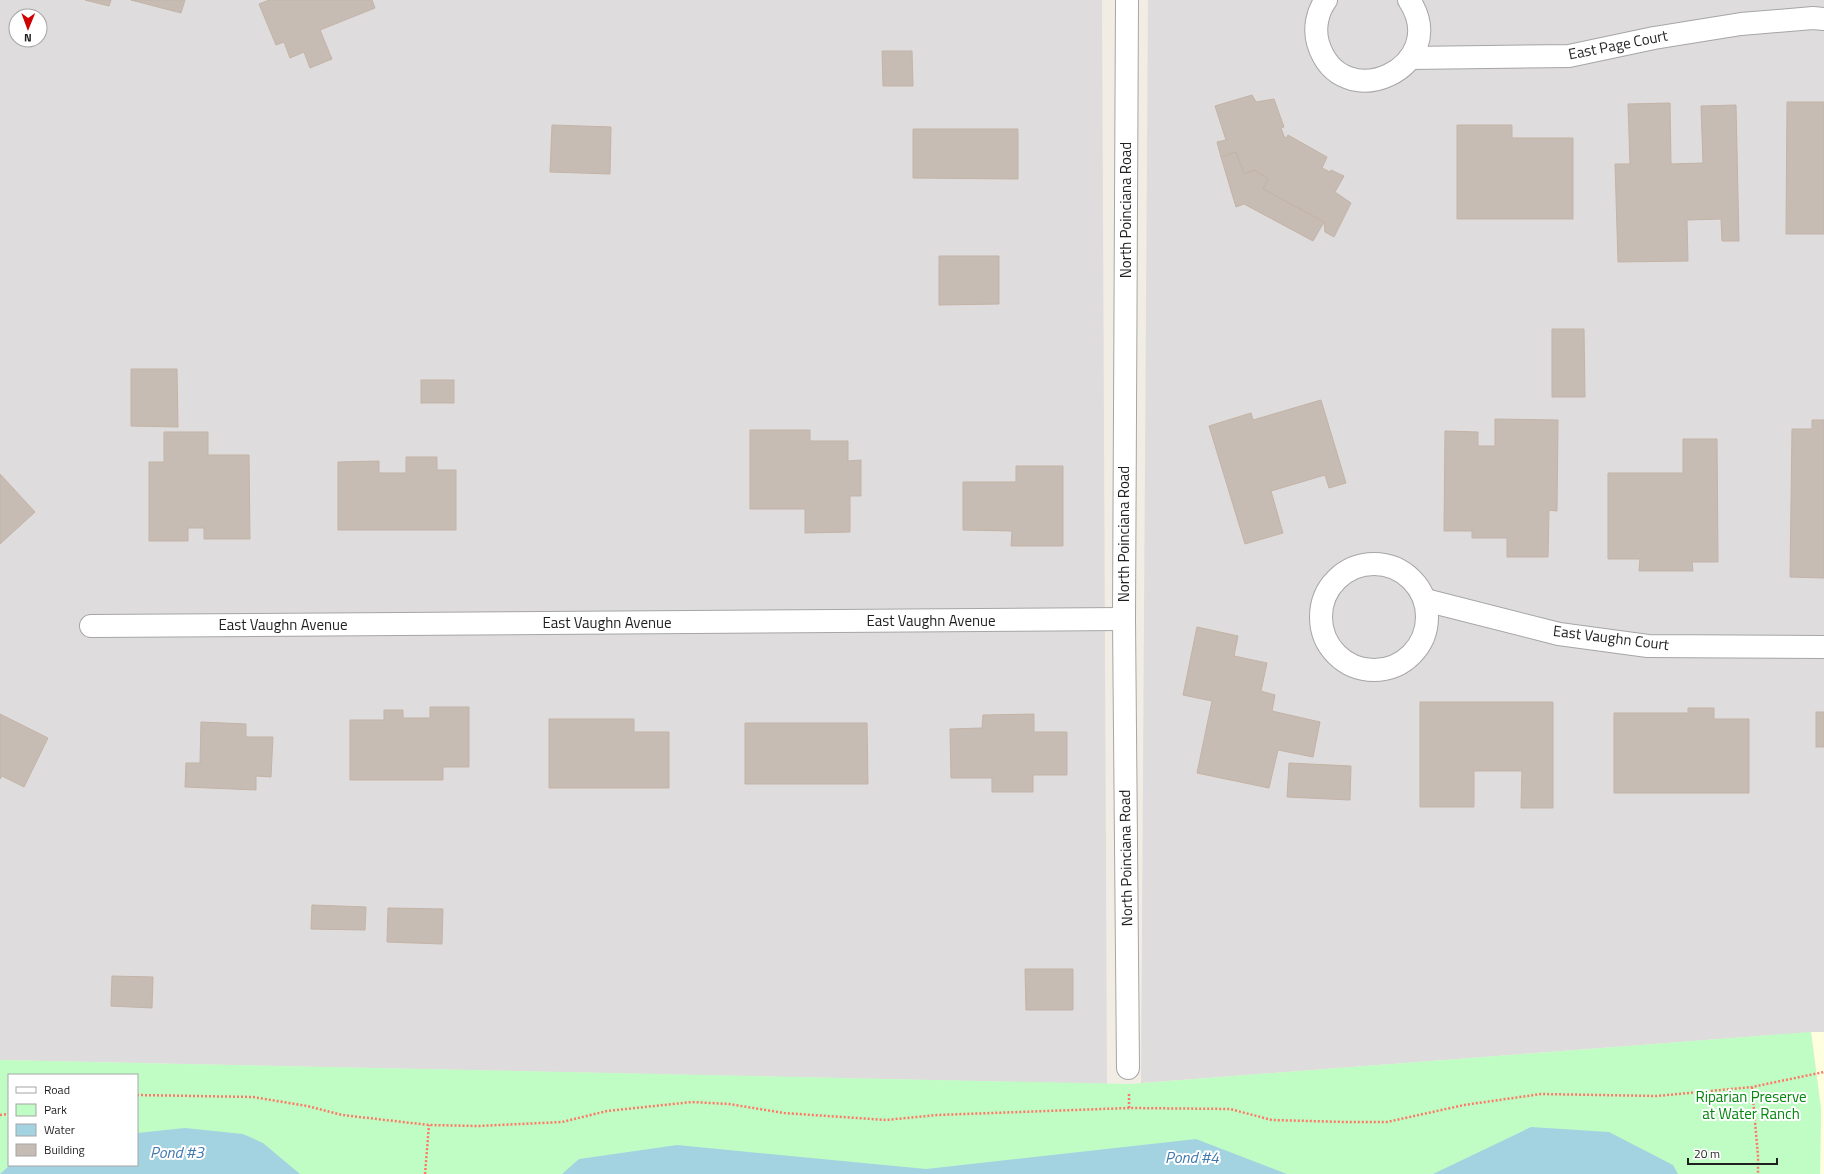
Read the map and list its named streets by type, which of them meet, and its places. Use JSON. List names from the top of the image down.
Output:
{
  "streets": {
    "street": [
      "East Page Court",
      "North Poinciana Road",
      "East Vaughn Avenue",
      "East Vaughn Court"
    ]
  },
  "crossings": [
    ["North Poinciana Road", "East Vaughn Avenue"]
  ],
  "water": ["Pond #3", "Pond #4"],
  "parks": ["Riparian Preserve at Water Ranch"],
  "legend": [
    "Road",
    "Park",
    "Water",
    "Building"
  ],
  "scale_bar": "20 m",
  "north": "bottom"
}
